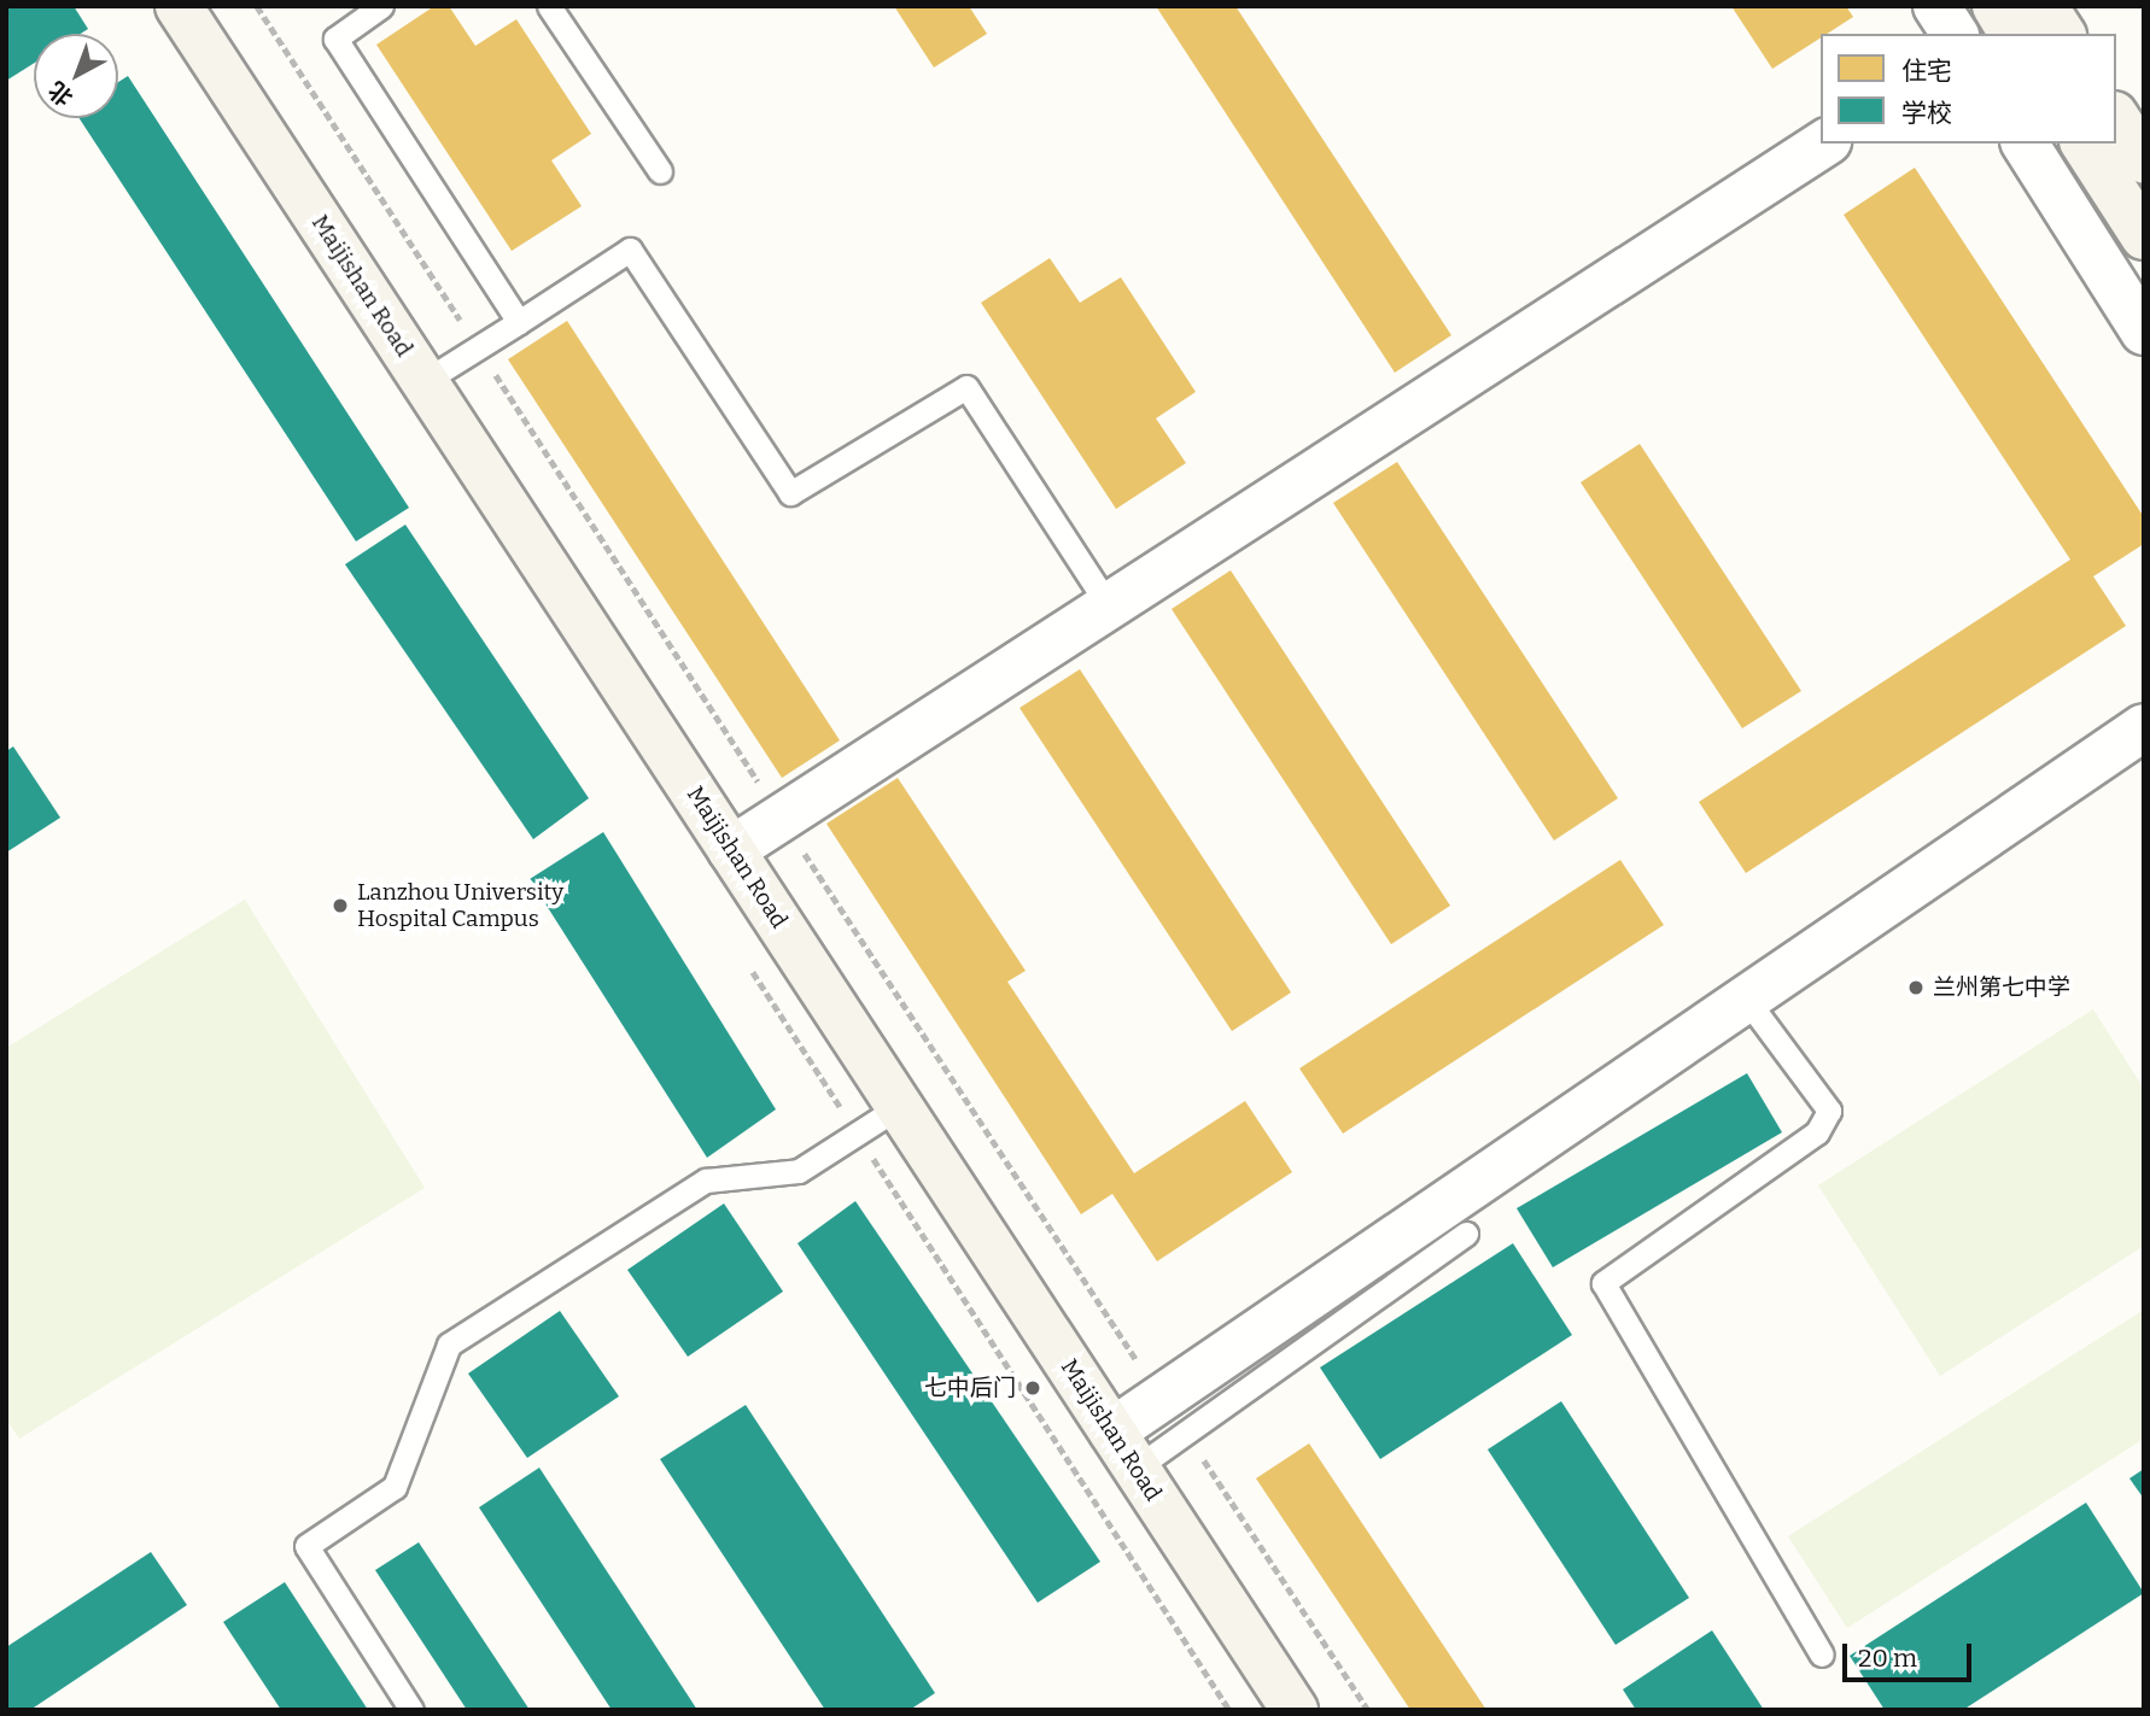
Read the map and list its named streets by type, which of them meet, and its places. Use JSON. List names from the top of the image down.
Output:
{
  "streets": {
    "street": ["Maijishan Road"]
  },
  "places": ["Lanzhou University Hospital Campus", "兰州第七中学", "七中后门"],
  "legend": ["住宅", "学校"],
  "scale_bar": "20 m",
  "north": "bottom left"
}
